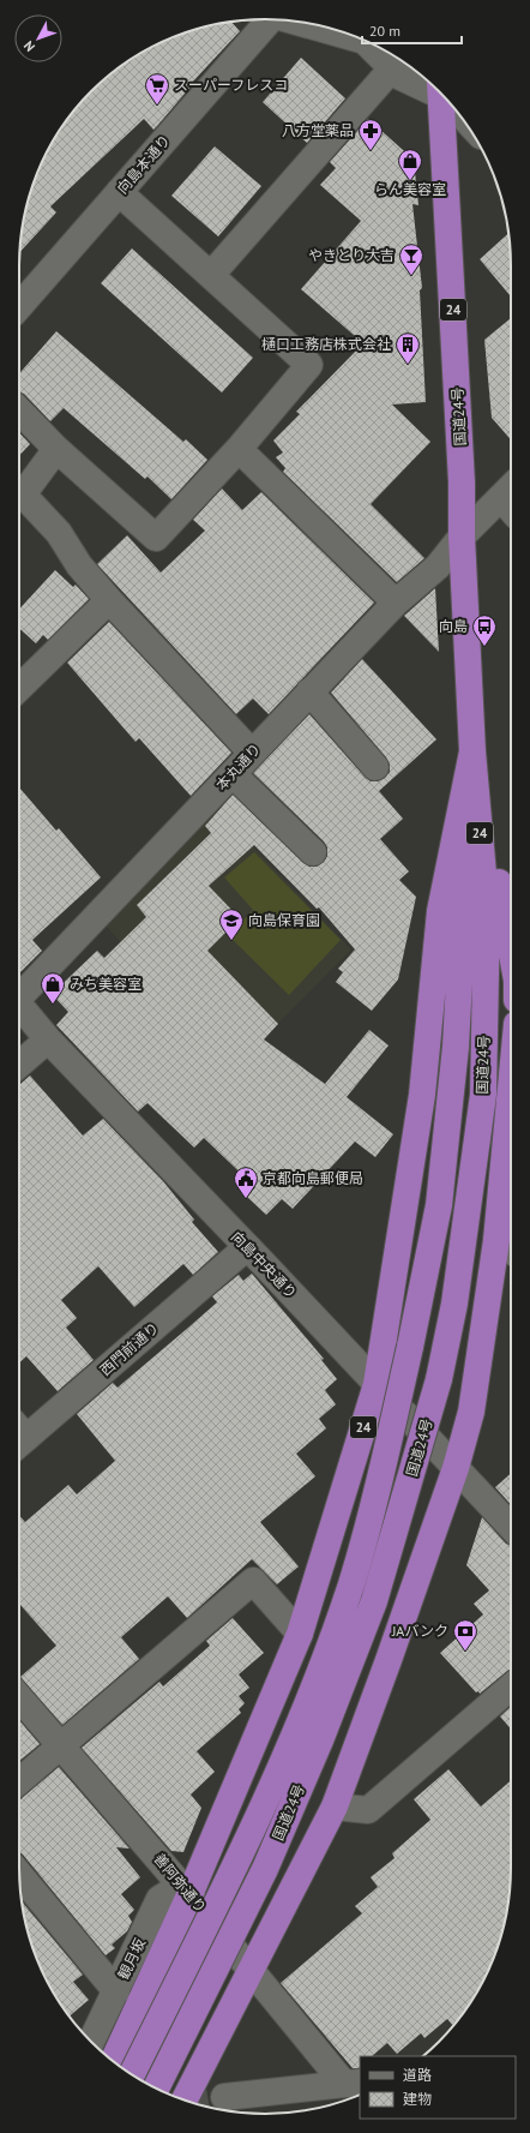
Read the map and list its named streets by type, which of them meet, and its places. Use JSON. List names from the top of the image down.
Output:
{
  "streets": {
    "highway": ["24", "国道24号"],
    "street": [
      "向島本通り",
      "本丸通り",
      "向島中央通り",
      "西門前通り",
      "善阿弥通り",
      "観月坂"
    ]
  },
  "crossings": [
    ["国道24号", "本丸通り"],
    ["国道24号", "向島中央通り"],
    ["国道24号", "善阿弥通り"],
    ["国道24号", "観月坂"],
    ["向島中央通り", "西門前通り"],
    ["善阿弥通り", "観月坂"]
  ],
  "places": {
    "supermarket": ["スーパーフレスコ"],
    "pharmacy": ["八方堂薬品"],
    "shop": ["らん美容室", "みち美容室"],
    "bar": ["やきとり大吉"],
    "building": ["樋口工務店株式会社"],
    "bus stop": ["向島"],
    "school or university": ["向島保育園"],
    "public building": ["京都向島郵便局"],
    "bank": ["JAバンク"]
  },
  "legend": ["道路", "建物"],
  "scale_bar": "20 m",
  "north": "bottom left"
}
